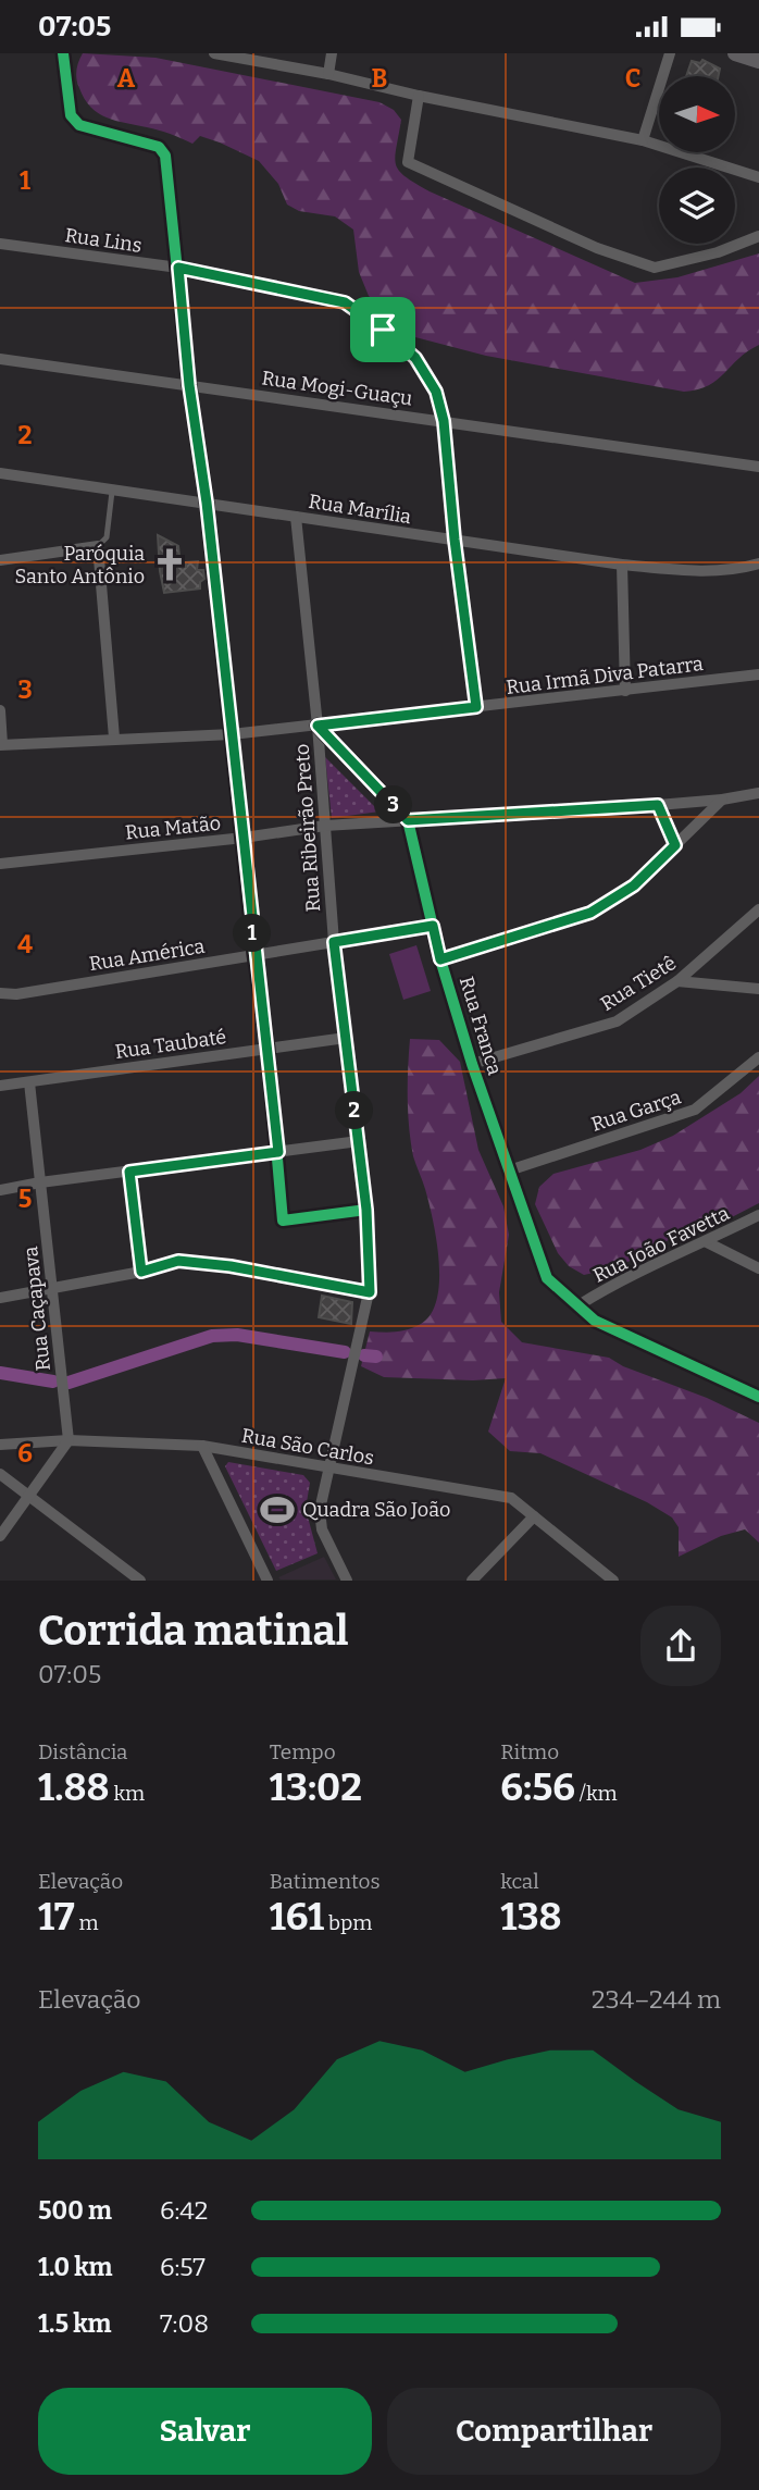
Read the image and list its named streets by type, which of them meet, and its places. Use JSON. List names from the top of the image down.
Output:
{
  "streets": {
    "street": [
      "Rua Lins",
      "Rua Mogi-Guaçu",
      "Rua Marília",
      "Rua Irmã Diva Patarra",
      "Rua Matão",
      "Rua Ribeirão Preto",
      "Rua América",
      "Rua Tietê",
      "Rua Franca",
      "Rua Taubaté",
      "Rua Garça",
      "Rua João Favetta",
      "Rua Caçapava",
      "Rua São Carlos"
    ]
  },
  "crossings": [
    ["Rua Lins", "Rua Mogi-Guaçu"],
    ["Rua Lins", "Rua Marília"],
    ["Rua Lins", "Rua Irmã Diva Patarra"],
    ["Rua Marília", "Rua Ribeirão Preto"],
    ["Rua Irmã Diva Patarra", "Rua Ribeirão Preto"],
    ["Rua Matão", "Rua Ribeirão Preto"],
    ["Rua Matão", "Rua Franca"],
    ["Rua Ribeirão Preto", "Rua América"],
    ["Rua Ribeirão Preto", "Rua Taubaté"],
    ["Rua Ribeirão Preto", "Rua São Carlos"],
    ["Rua América", "Rua Franca"],
    ["Rua Tietê", "Rua Franca"],
    ["Rua Franca", "Rua Garça"],
    ["Rua Franca", "Rua João Favetta"],
    ["Rua Taubaté", "Rua Caçapava"],
    ["Rua Caçapava", "Rua São Carlos"]
  ],
  "places": {
    "church": ["Paróquia Santo Antônio"],
    "sports": ["Quadra São João"]
  },
  "north": "right",
  "page": {
    "status": "07:05",
    "pins": ["3", "1", "2"],
    "heading": ["Corrida matinal", "07:05"],
    "stats": [
      ["Distância", "1.88 km"],
      ["Tempo", "13:02"],
      ["Ritmo", "6:56 /km"],
      ["Elevação", "17 m"],
      ["Batimentos", "161 bpm"],
      ["kcal", "138"]
    ],
    "chart": ["Elevação", "234–244 m"],
    "list": [
      {
        "name": "500 m",
        "note": "6:42"
      },
      {
        "name": "1.0 km",
        "note": "6:57"
      },
      {
        "name": "1.5 km",
        "note": "7:08"
      }
    ],
    "buttons": ["Salvar", "Compartilhar"]
  },
  "grid": {
    "columns": ["A", "B", "C"],
    "rows": [
      "1",
      "2",
      "3",
      "4",
      "5",
      "6"
    ]
  }
}
